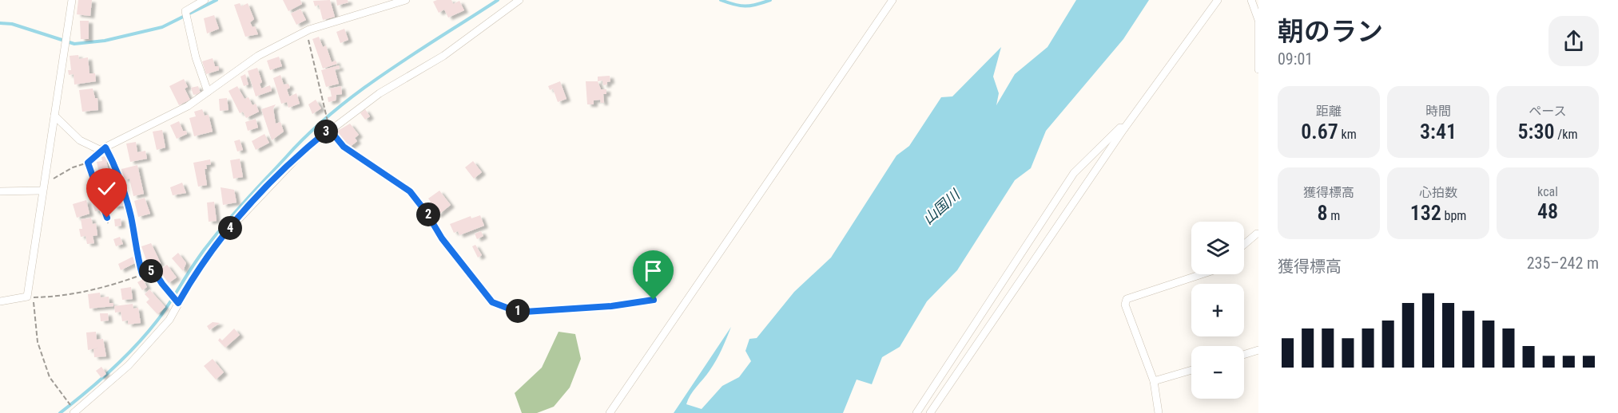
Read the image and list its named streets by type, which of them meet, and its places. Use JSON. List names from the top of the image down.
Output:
{
  "water": ["山国川"],
  "page": {
    "heading": ["朝のラン", "09:01"],
    "stats": [
      ["距離", "0.67 km"],
      ["時間", "3:41"],
      ["ペース", "5:30 /km"],
      ["獲得標高", "8 m"],
      ["心拍数", "132 bpm"],
      ["kcal", "48"]
    ],
    "pins": [
      "3",
      "2",
      "4",
      "5",
      "1"
    ],
    "map_buttons": ["+", "−"],
    "chart": ["獲得標高", "235–242 m"]
  }
}
